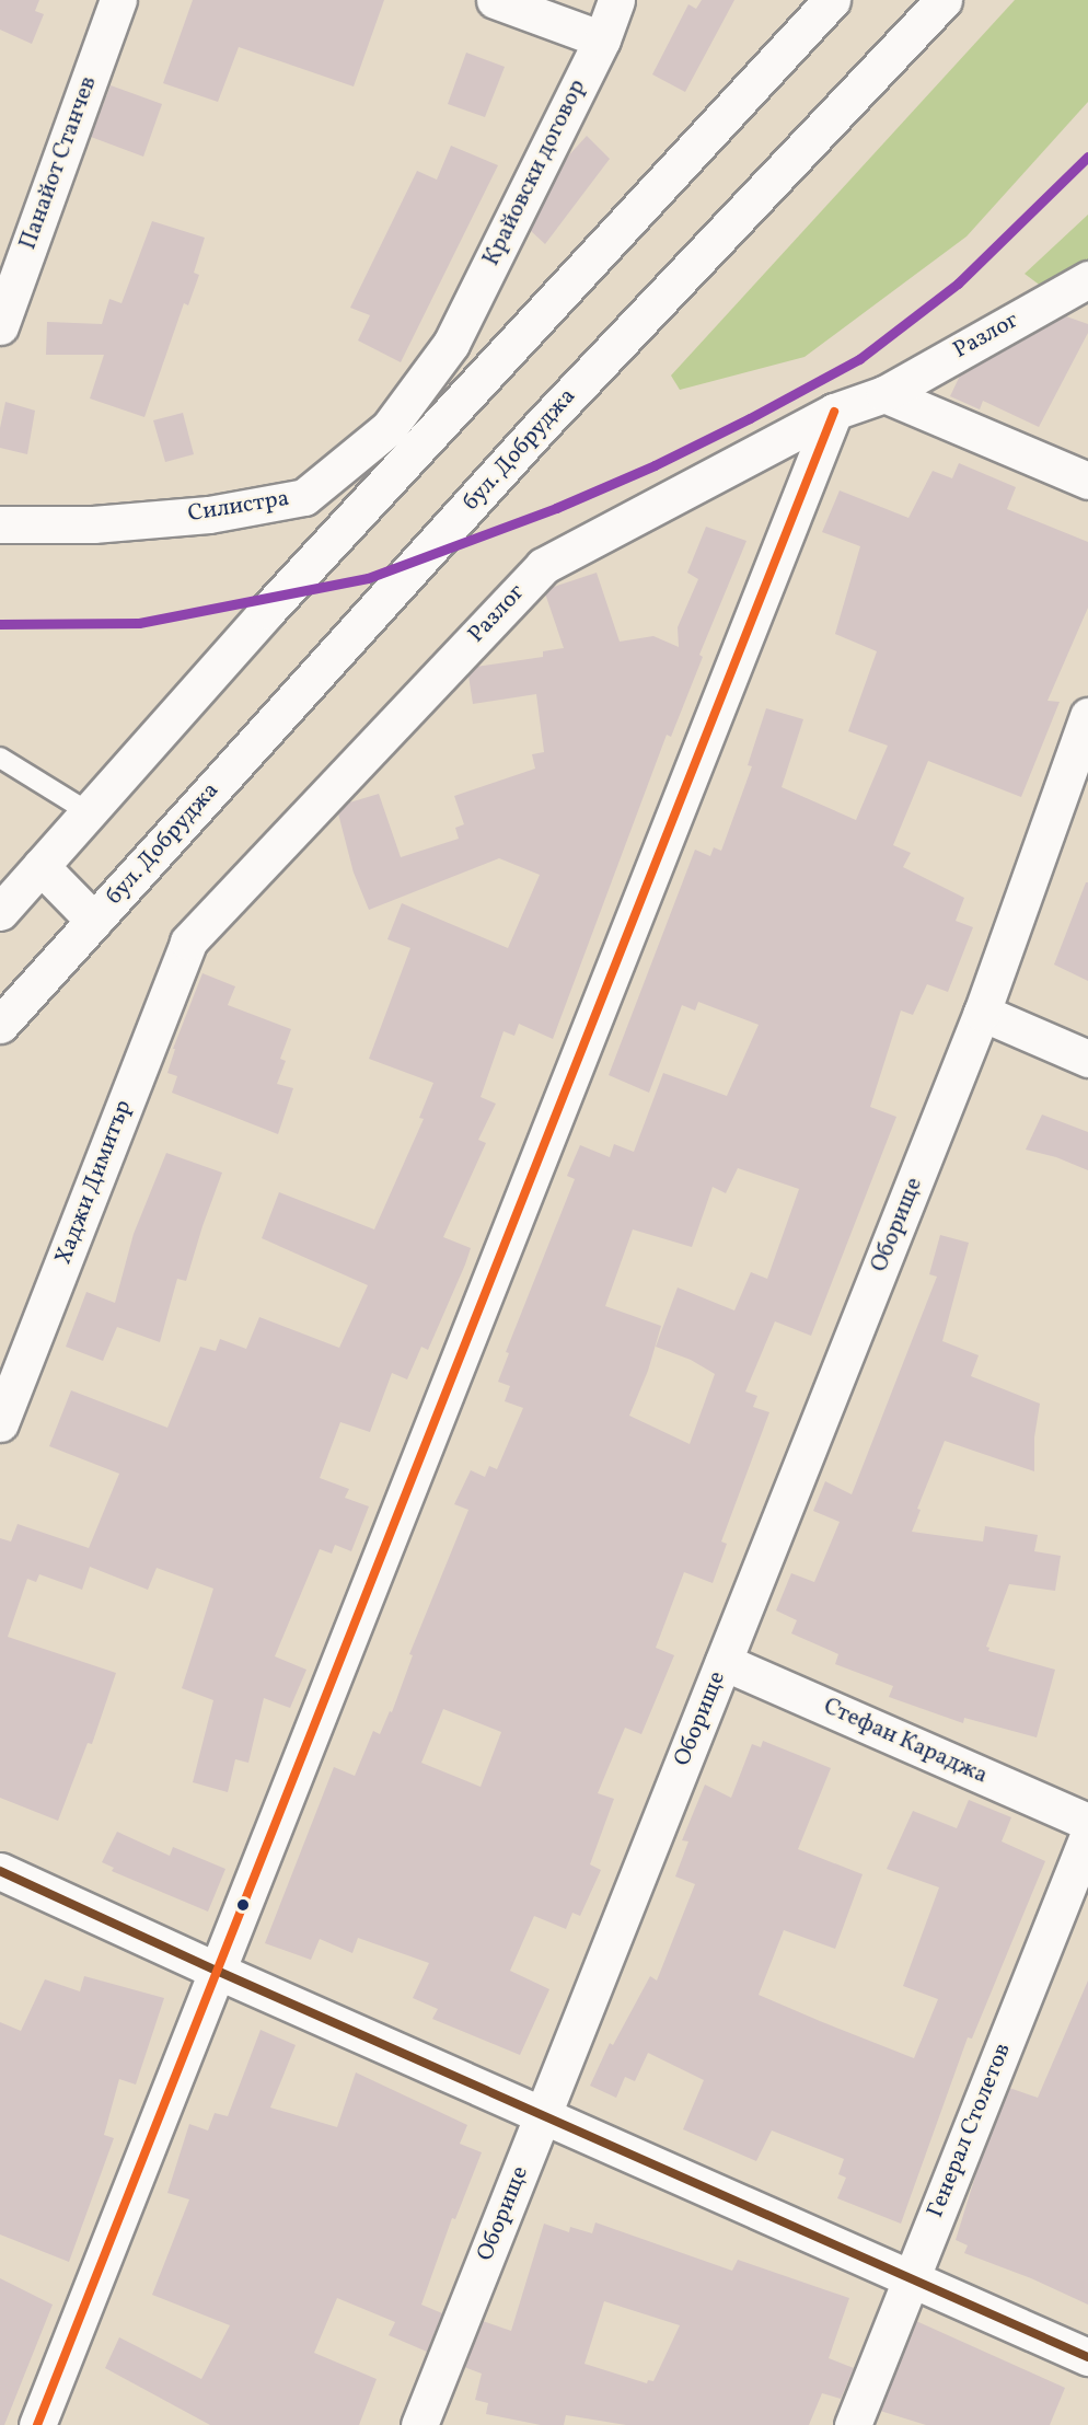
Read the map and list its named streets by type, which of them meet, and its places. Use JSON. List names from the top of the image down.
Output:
{
  "streets": {
    "street": [
      "Панайот Станчев",
      "Крайовски договор",
      "Разлог",
      "бул. Добруджа",
      "Силистра",
      "Хаджи Димитър",
      "Оборище",
      "Стефан Караджа",
      "Генерал Столетов"
    ]
  },
  "crossings": [
    ["Крайовски договор", "Силистра"],
    ["Разлог", "Хаджи Димитър"],
    ["Оборище", "Стефан Караджа"]
  ]
}
